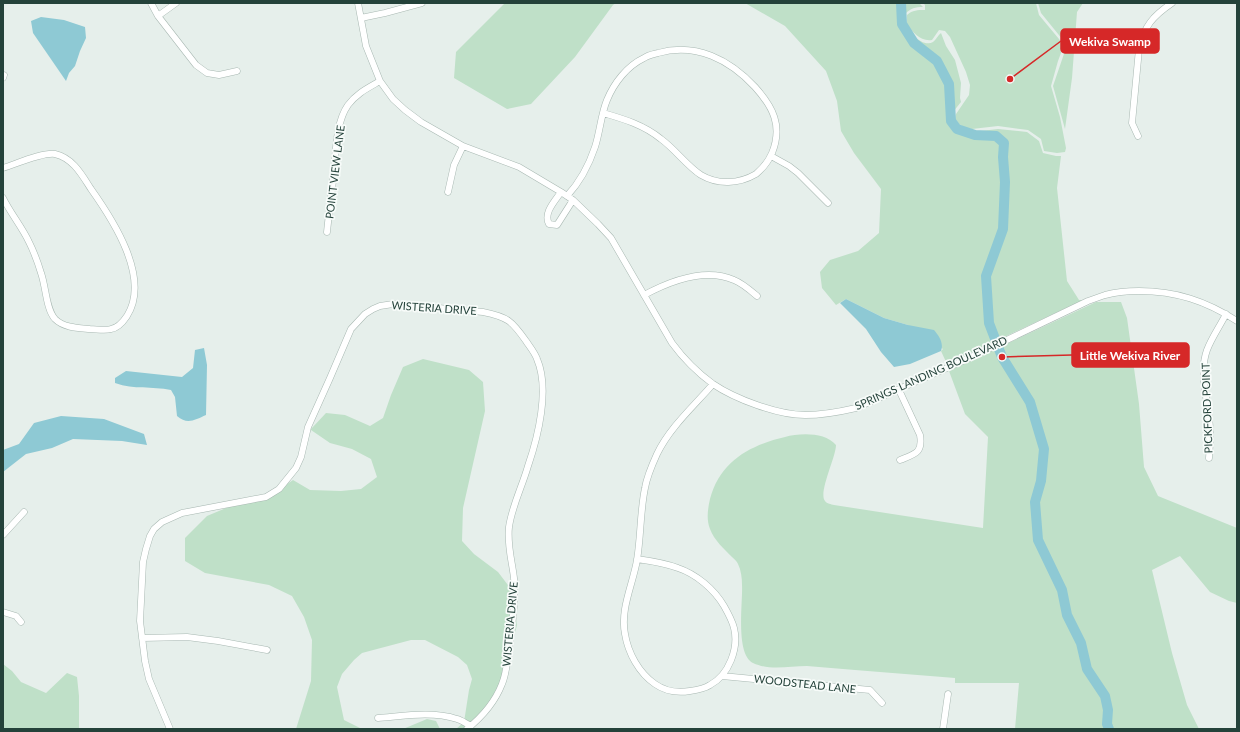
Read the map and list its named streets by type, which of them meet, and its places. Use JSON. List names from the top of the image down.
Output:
{
  "streets": {
    "street": [
      "POINT VIEW LANE",
      "WISTERIA DRIVE",
      "SPRINGS LANDING BOULEVARD",
      "PICKFORD POINT",
      "WOODSTEAD LANE"
    ]
  },
  "crossings": [
    ["POINT VIEW LANE", "SPRINGS LANDING BOULEVARD"],
    ["SPRINGS LANDING BOULEVARD", "PICKFORD POINT"]
  ],
  "places": ["Wekiva Swamp", "Little Wekiva River"]
}
